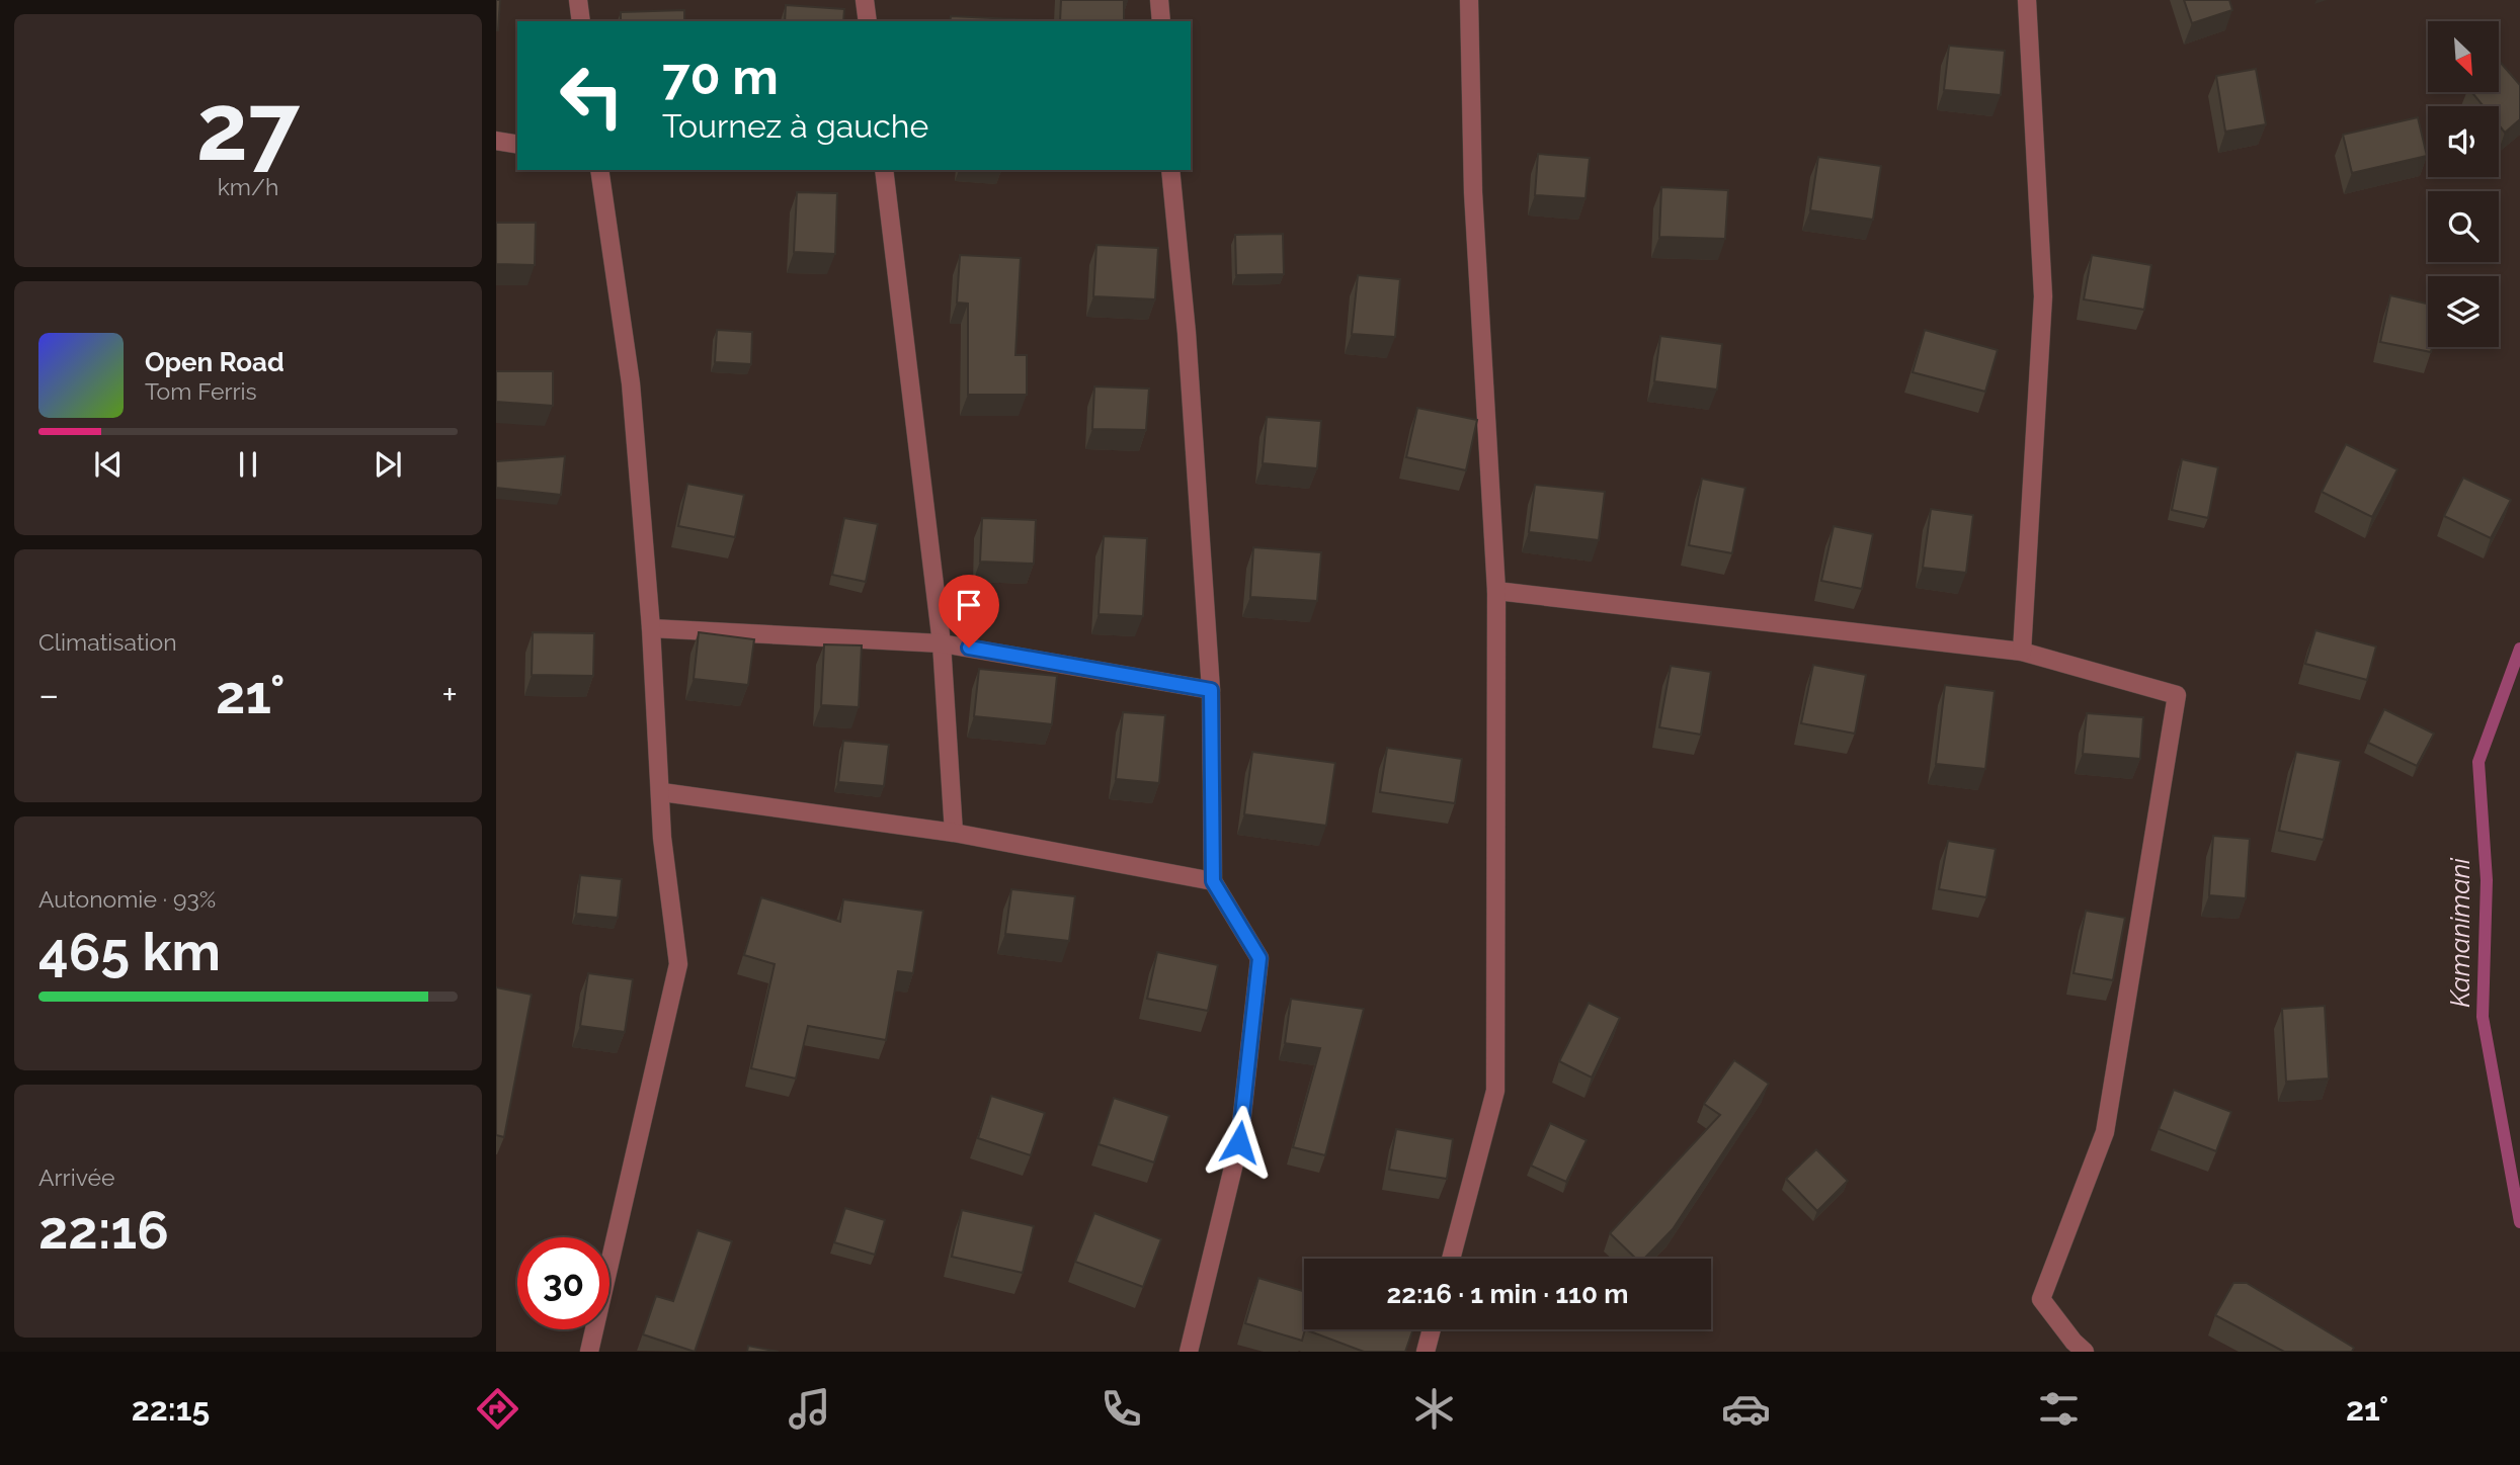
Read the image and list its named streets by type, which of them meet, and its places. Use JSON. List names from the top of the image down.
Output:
{
  "water": ["Kamanimani"],
  "north": "bottom right",
  "page": {
    "tile": [
      ["27", "km/h"],
      "Climatisation",
      ["Autonomie · 93%", "465 km"],
      ["Arrivée", "22:16"]
    ],
    "turn": ["70 m", "Tournez à gauche"],
    "song": ["Open Road", "Tom Ferris"],
    "heat": ["−", "21°", "+"],
    "limit": "30",
    "trip": "22:16 · 1 min · 110 m",
    "tabs": ["22:15", "21°"]
  }
}
